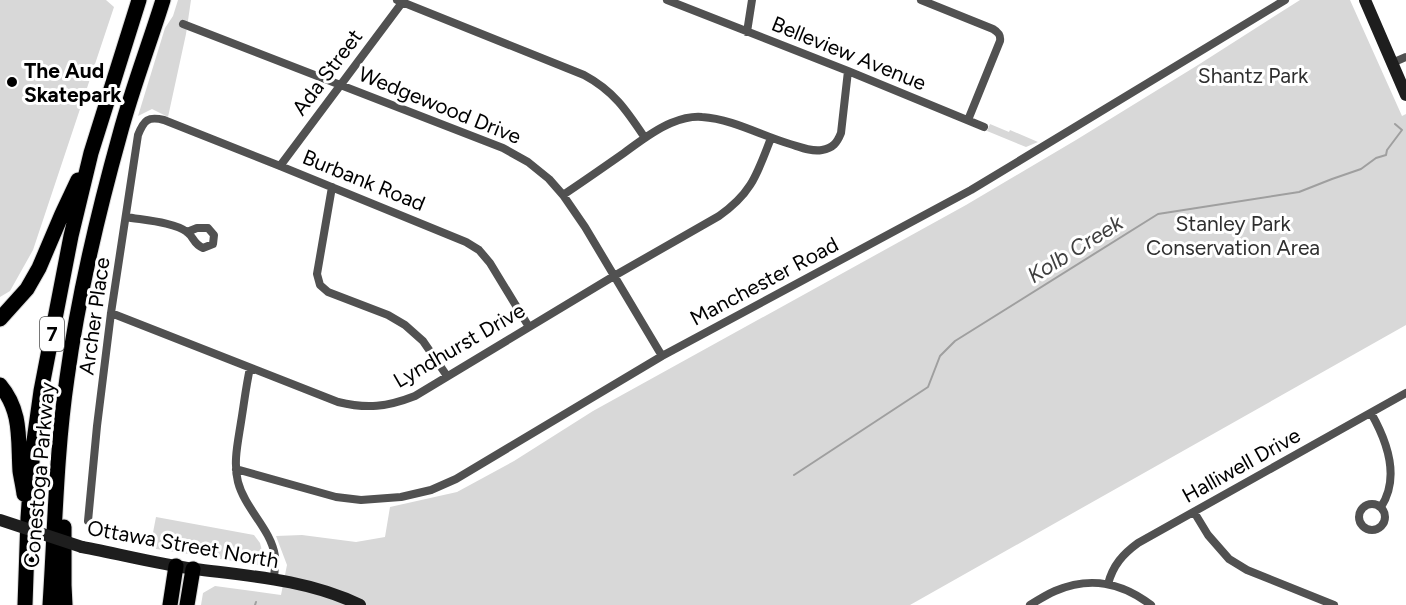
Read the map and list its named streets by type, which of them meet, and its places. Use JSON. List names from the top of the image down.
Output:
{
  "streets": {
    "highway": ["7", "Conestoga Parkway"],
    "main road": ["Ottawa Street North"],
    "street": [
      "Belleview Avenue",
      "Ada Street",
      "Wedgewood Drive",
      "Burbank Road",
      "Manchester Road",
      "Archer Place",
      "Lyndhurst Drive",
      "Halliwell Drive"
    ]
  },
  "crossings": [
    ["Ada Street", "Wedgewood Drive"],
    ["Ada Street", "Burbank Road"],
    ["Wedgewood Drive", "Manchester Road"],
    ["Wedgewood Drive", "Lyndhurst Drive"],
    ["Burbank Road", "Archer Place"],
    ["Burbank Road", "Lyndhurst Drive"],
    ["Archer Place", "Lyndhurst Drive"]
  ],
  "water": ["Kolb Creek"],
  "parks": ["Shantz Park", "Stanley Park Conservation Area"],
  "places": ["The Aud Skatepark"]
}
